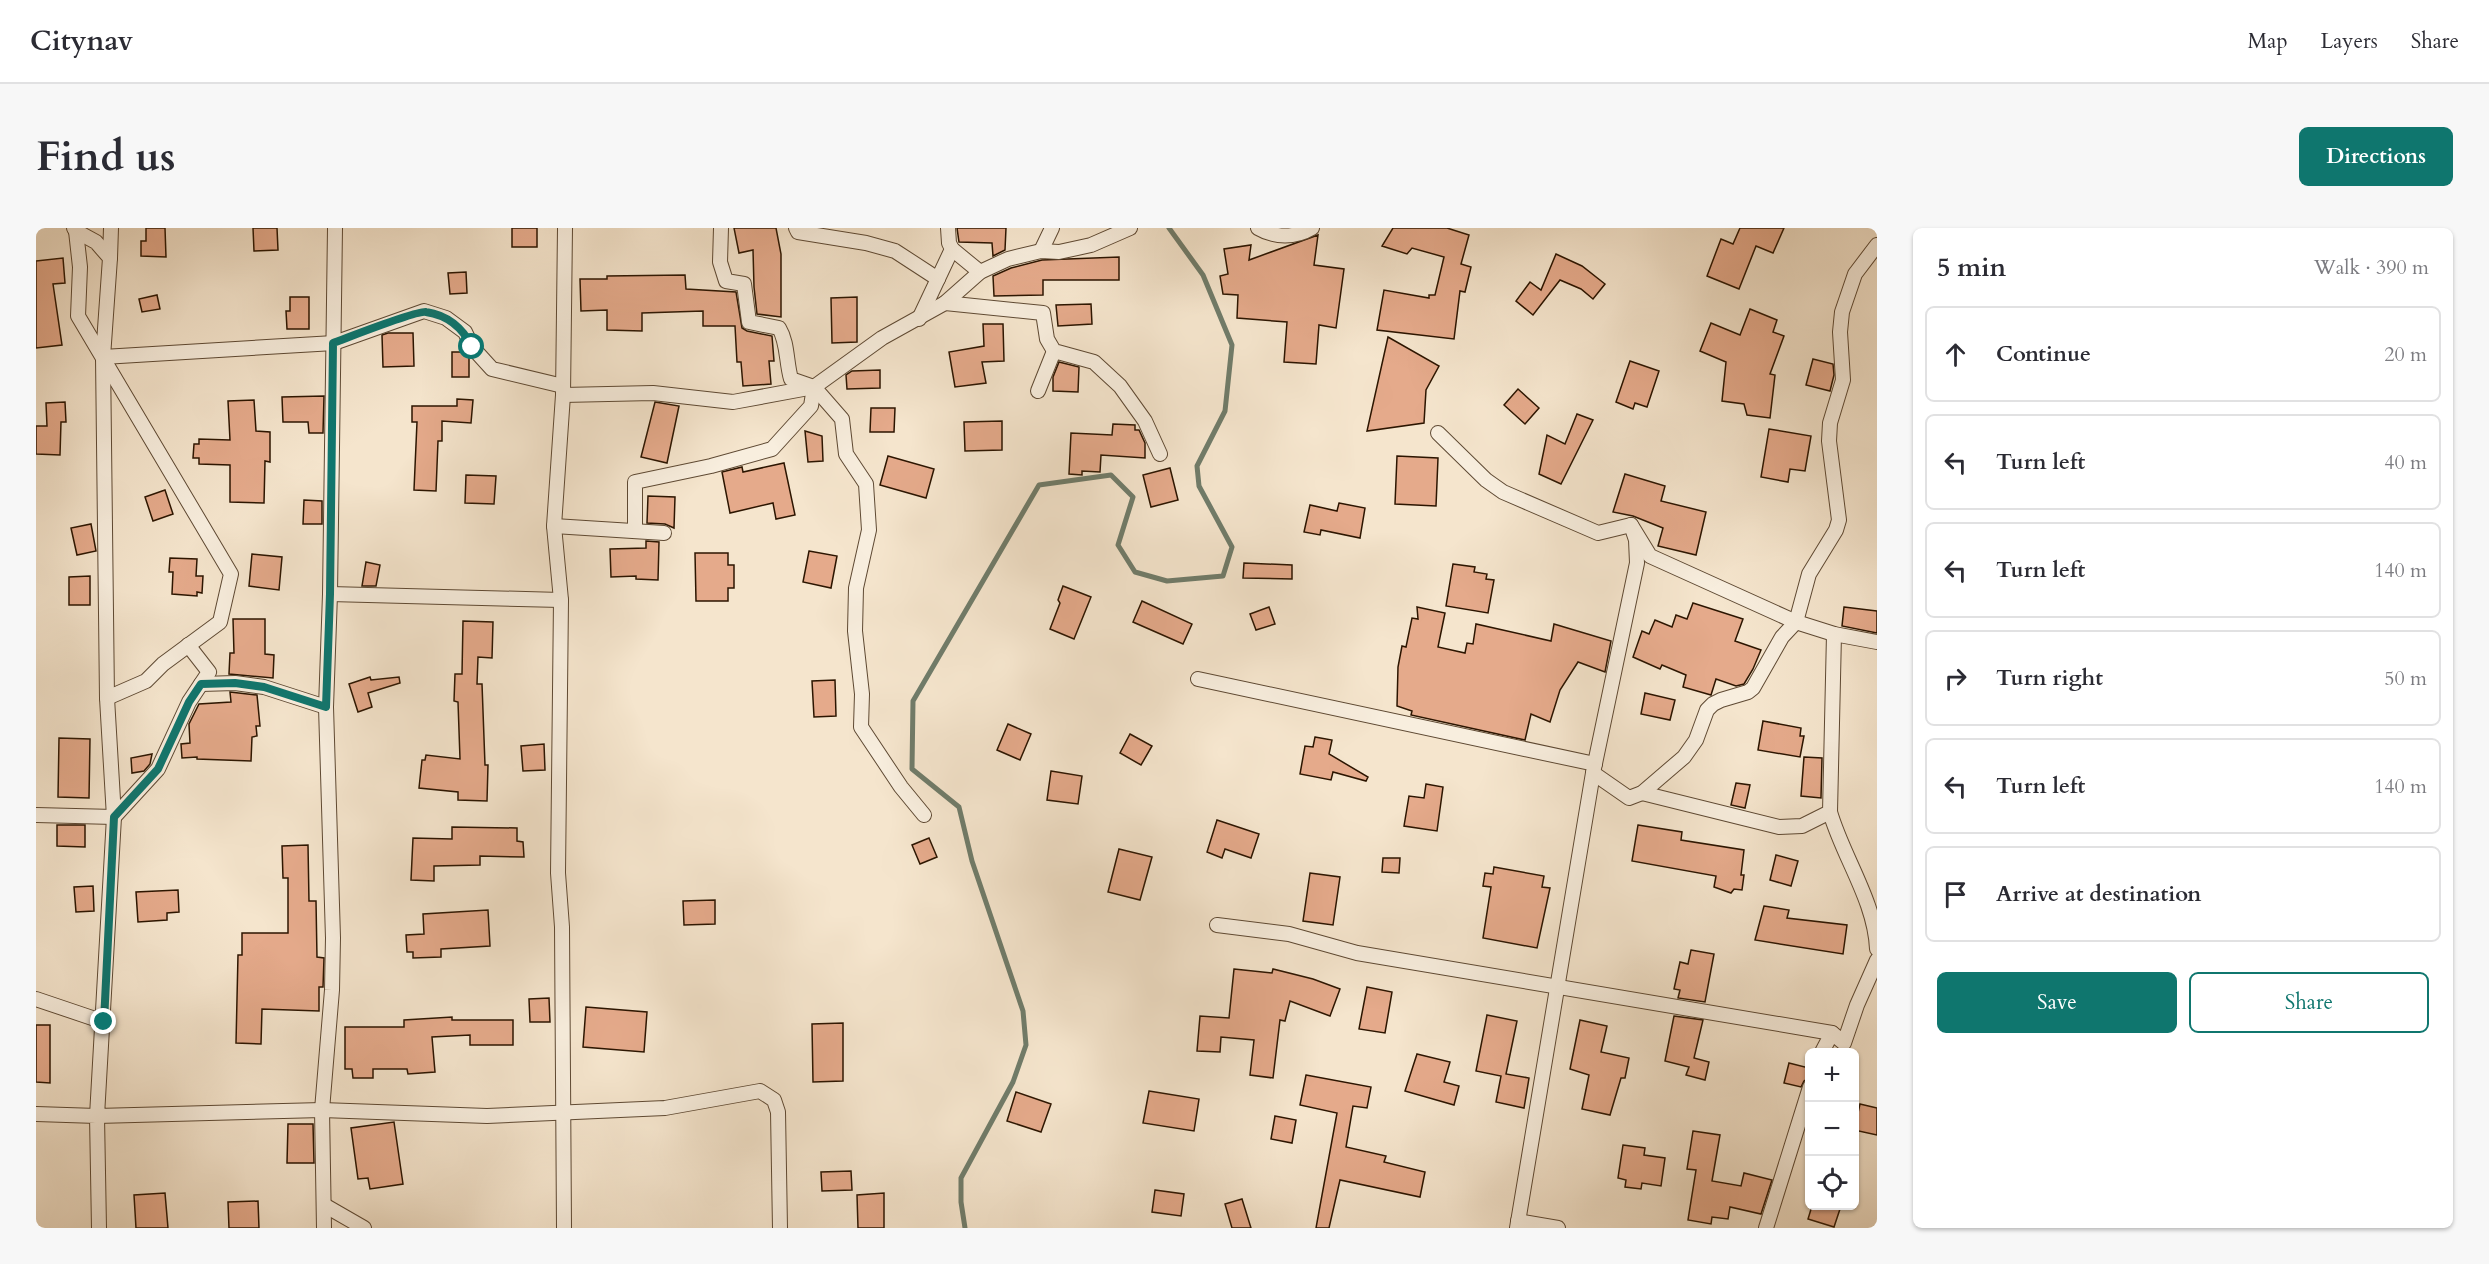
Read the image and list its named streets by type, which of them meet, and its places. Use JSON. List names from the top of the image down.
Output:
{
  "page": {
    "header": "Citynav",
    "nav": ["Map", "Layers", "Share"],
    "buttons": [
      "Directions",
      ["Save", "Share"]
    ],
    "title": "Find us",
    "heading": ["5 min", "Walk · 390 m"],
    "list": [
      ["Continue", "20 m"],
      ["Turn left", "40 m"],
      ["Turn left", "140 m"],
      ["Turn right", "50 m"],
      ["Turn left", "140 m"],
      "Arrive at destination"
    ],
    "map_buttons": ["+", "−"]
  }
}
